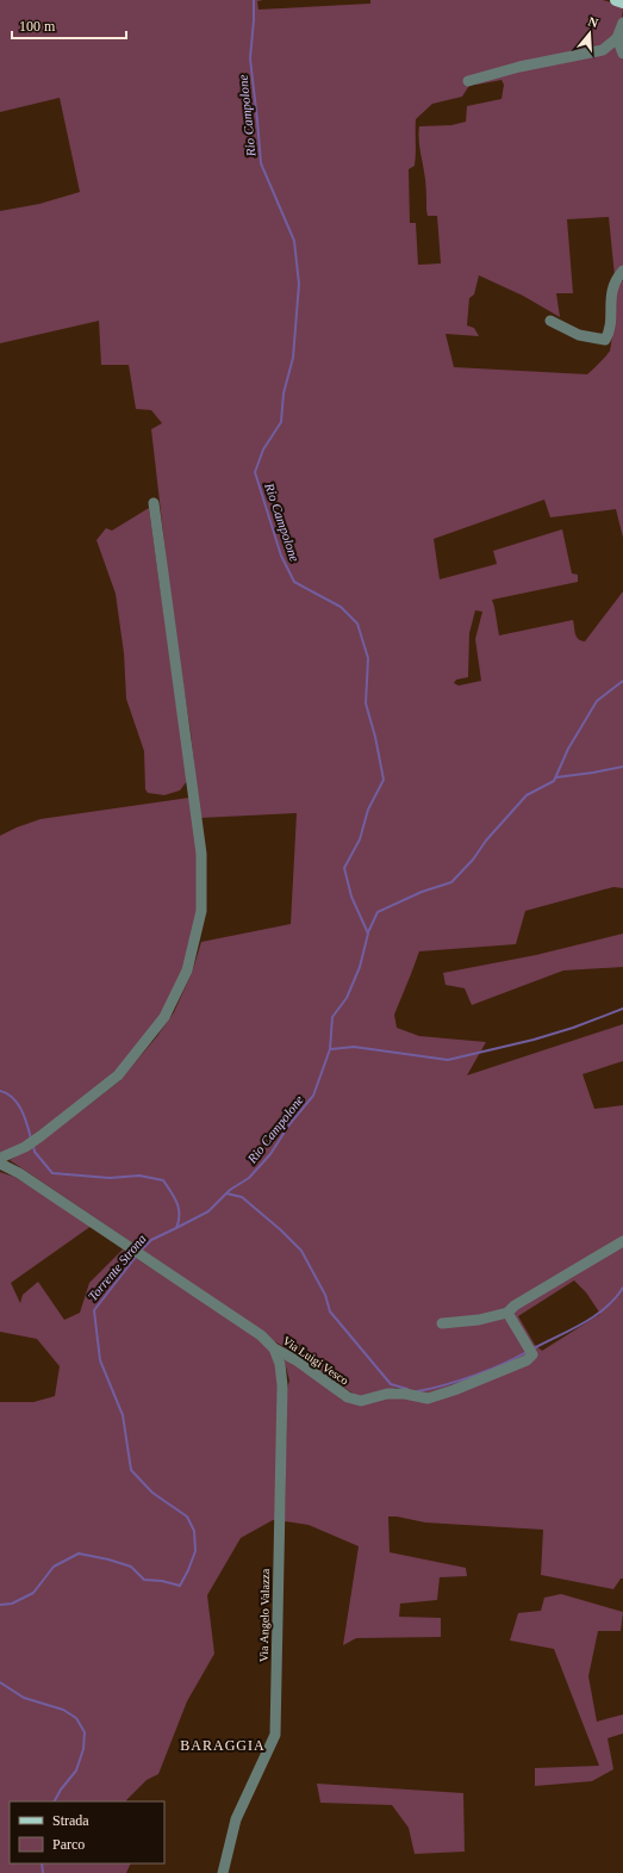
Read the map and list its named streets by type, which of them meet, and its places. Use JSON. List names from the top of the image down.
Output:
{
  "streets": {
    "street": ["Via Luigi Vesco", "Via Angelo Valazza"]
  },
  "crossings": [
    ["Via Luigi Vesco", "Via Angelo Valazza"]
  ],
  "districts": ["BARAGGIA"],
  "water": ["Rio Campolone", "Torrente Strona"],
  "legend": ["Strada", "Parco"],
  "scale_bar": "100 m",
  "north": "top"
}
